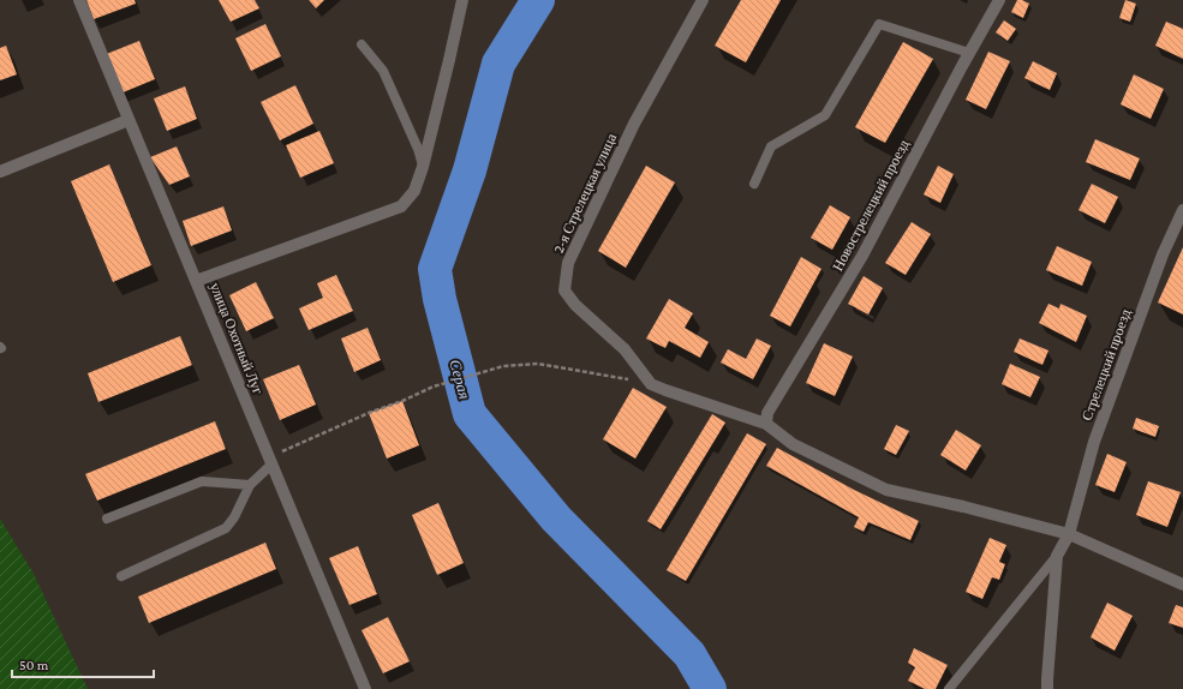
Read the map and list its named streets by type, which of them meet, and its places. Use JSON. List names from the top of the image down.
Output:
{
  "streets": {
    "street": [
      "2-я Стрелецкая улица",
      "Новострелецкий проезд",
      "улица Охотный Луг",
      "Стрелецкий проезд"
    ]
  },
  "water": ["Серая"],
  "scale_bar": "50 m"
}
